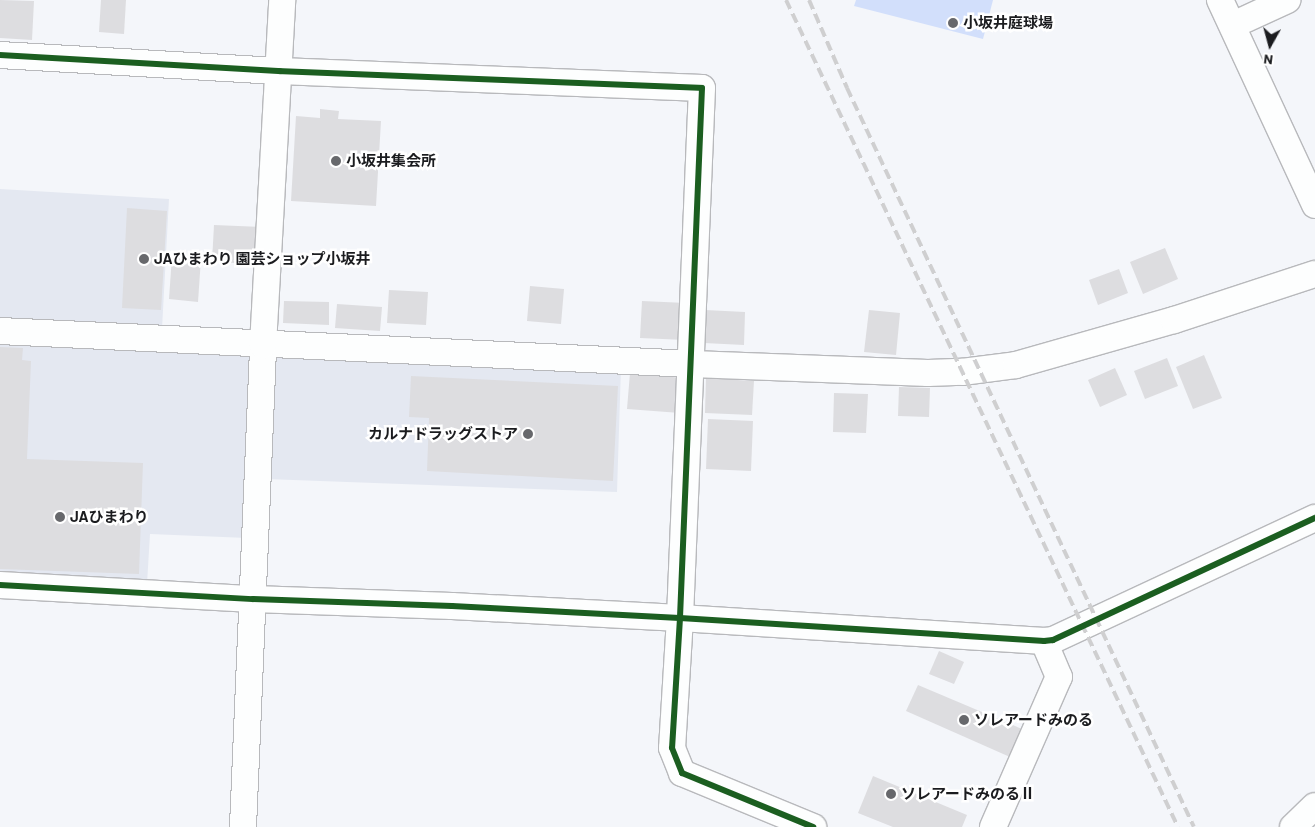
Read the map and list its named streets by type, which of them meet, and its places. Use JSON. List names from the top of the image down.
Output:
{
  "places": [
    "小坂井庭球場",
    "小坂井集会所",
    "JAひまわり 園芸ショップ小坂井",
    "カルナドラッグストア",
    "JAひまわり",
    "ソレアードみのる",
    "ソレアードみのるⅡ"
  ],
  "north": "bottom"
}
